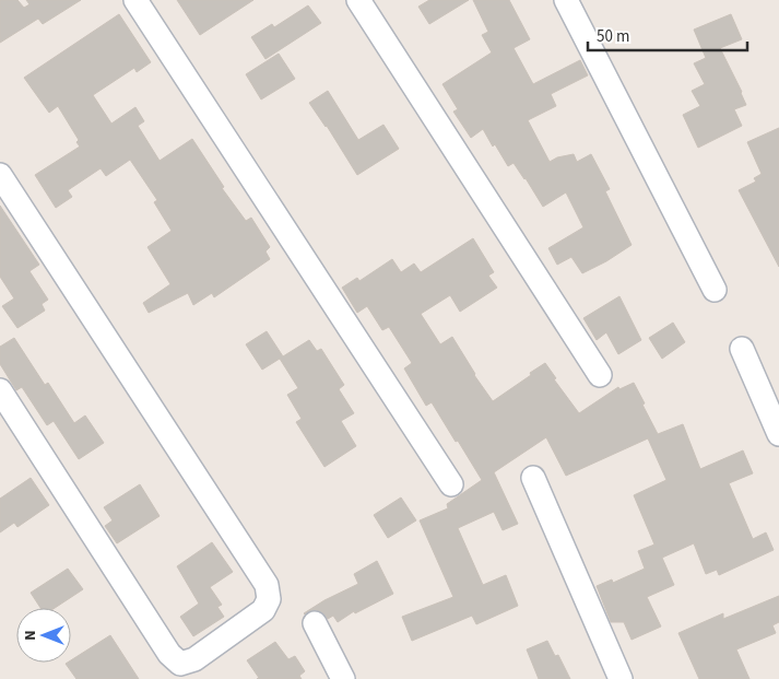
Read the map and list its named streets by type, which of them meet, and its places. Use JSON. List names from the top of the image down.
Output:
{
  "scale_bar": "50 m",
  "north": "left"
}
